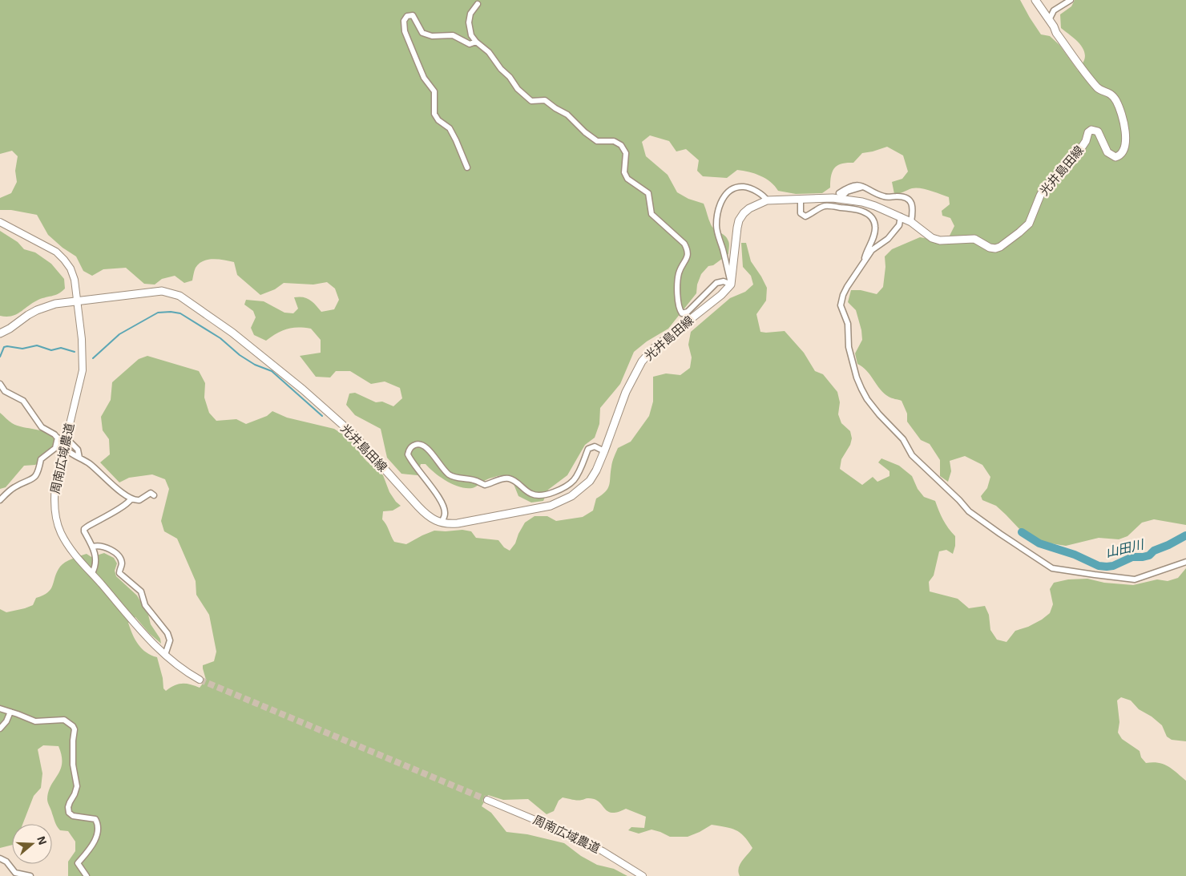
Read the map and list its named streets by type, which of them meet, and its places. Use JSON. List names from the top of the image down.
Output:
{
  "streets": {
    "main road": ["光井島田線"],
    "street": ["周南広域農道"]
  },
  "crossings": [
    ["光井島田線", "周南広域農道"]
  ],
  "water": ["山田川"],
  "north": "right"
}
